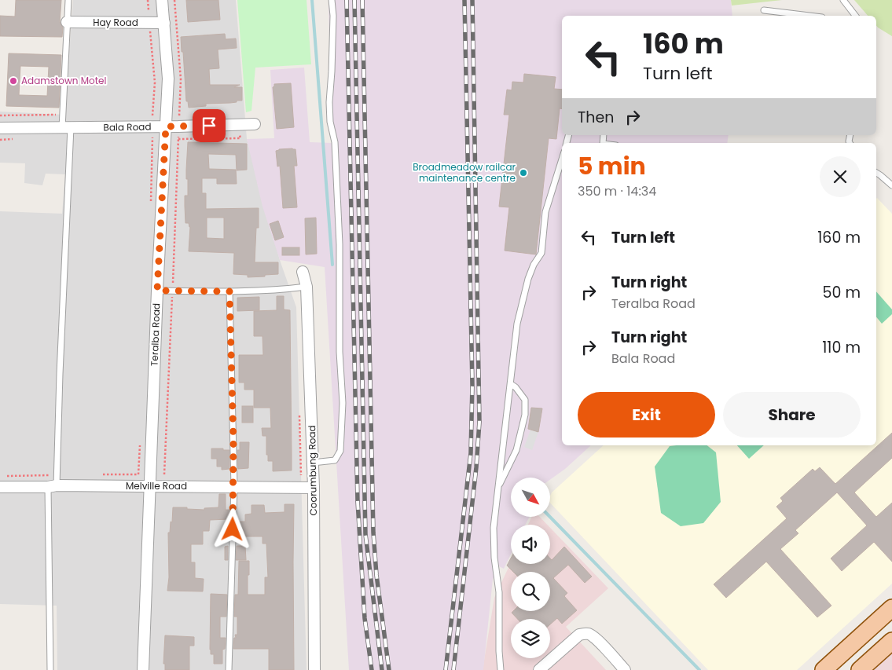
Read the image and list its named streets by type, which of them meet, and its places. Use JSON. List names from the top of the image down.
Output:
{
  "streets": {
    "street": [
      "Hay Road",
      "Bala Road",
      "Teralba Road",
      "Coorumbung Road",
      "Melville Road"
    ]
  },
  "crossings": [
    ["Hay Road", "Teralba Road"],
    ["Bala Road", "Teralba Road"],
    ["Teralba Road", "Melville Road"],
    ["Coorumbung Road", "Melville Road"]
  ],
  "places": ["Adamstown Motel", "Broadmeadow railcar maintenance centre"],
  "north": "bottom right",
  "page": {
    "turn": ["160 m", "Turn left"],
    "then": "Then",
    "heading": ["5 min", "350 m · 14:34"],
    "list": [
      {
        "name": "Turn left",
        "value": "160 m"
      },
      {
        "name": "Turn right",
        "note": "Teralba Road",
        "value": "50 m"
      },
      {
        "name": "Turn right",
        "note": "Bala Road",
        "value": "110 m"
      }
    ],
    "buttons": ["Exit", "Share"]
  }
}
